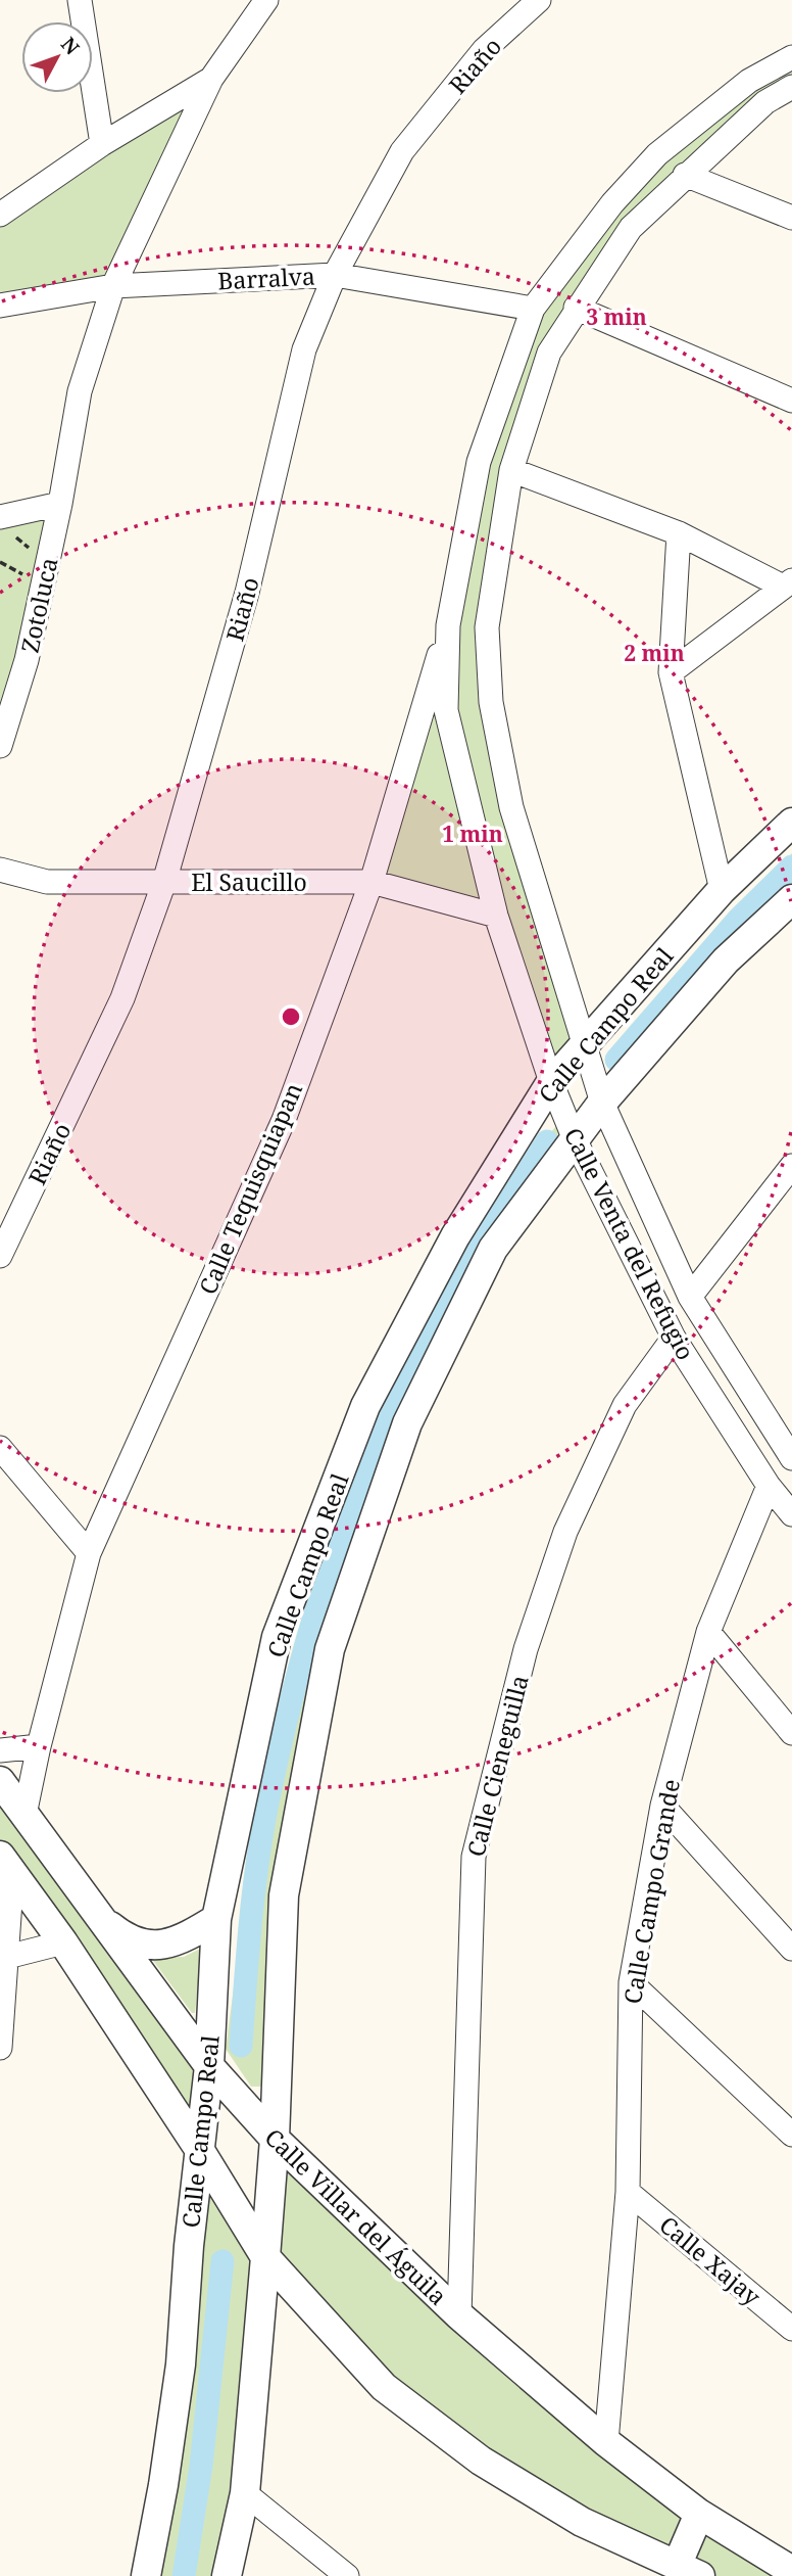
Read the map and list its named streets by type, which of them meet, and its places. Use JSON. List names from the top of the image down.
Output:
{
  "streets": {
    "street": [
      "Riaño",
      "Barralva",
      "Zotoluca",
      "El Saucillo",
      "Calle Campo Real",
      "Calle Tequisquiapan",
      "Calle Venta del Refugio",
      "Calle Cieneguilla",
      "Calle Campo Grande",
      "Calle Villar del Águila",
      "Calle Xajay"
    ]
  },
  "crossings": [
    ["Riaño", "Barralva"],
    ["Riaño", "El Saucillo"],
    ["Barralva", "Zotoluca"],
    ["Barralva", "Calle Venta del Refugio"],
    ["El Saucillo", "Calle Tequisquiapan"],
    ["El Saucillo", "Calle Venta del Refugio"],
    ["Calle Campo Real", "Calle Venta del Refugio"],
    ["Calle Campo Real", "Calle Villar del Águila"],
    ["Calle Tequisquiapan", "Calle Venta del Refugio"],
    ["Calle Tequisquiapan", "Calle Villar del Águila"],
    ["Calle Venta del Refugio", "Calle Cieneguilla"],
    ["Calle Venta del Refugio", "Calle Campo Grande"],
    ["Calle Cieneguilla", "Calle Villar del Águila"],
    ["Calle Campo Grande", "Calle Villar del Águila"],
    ["Calle Campo Grande", "Calle Xajay"]
  ],
  "north": "top right",
  "rings": ["3 min", "2 min", "1 min"]
}
